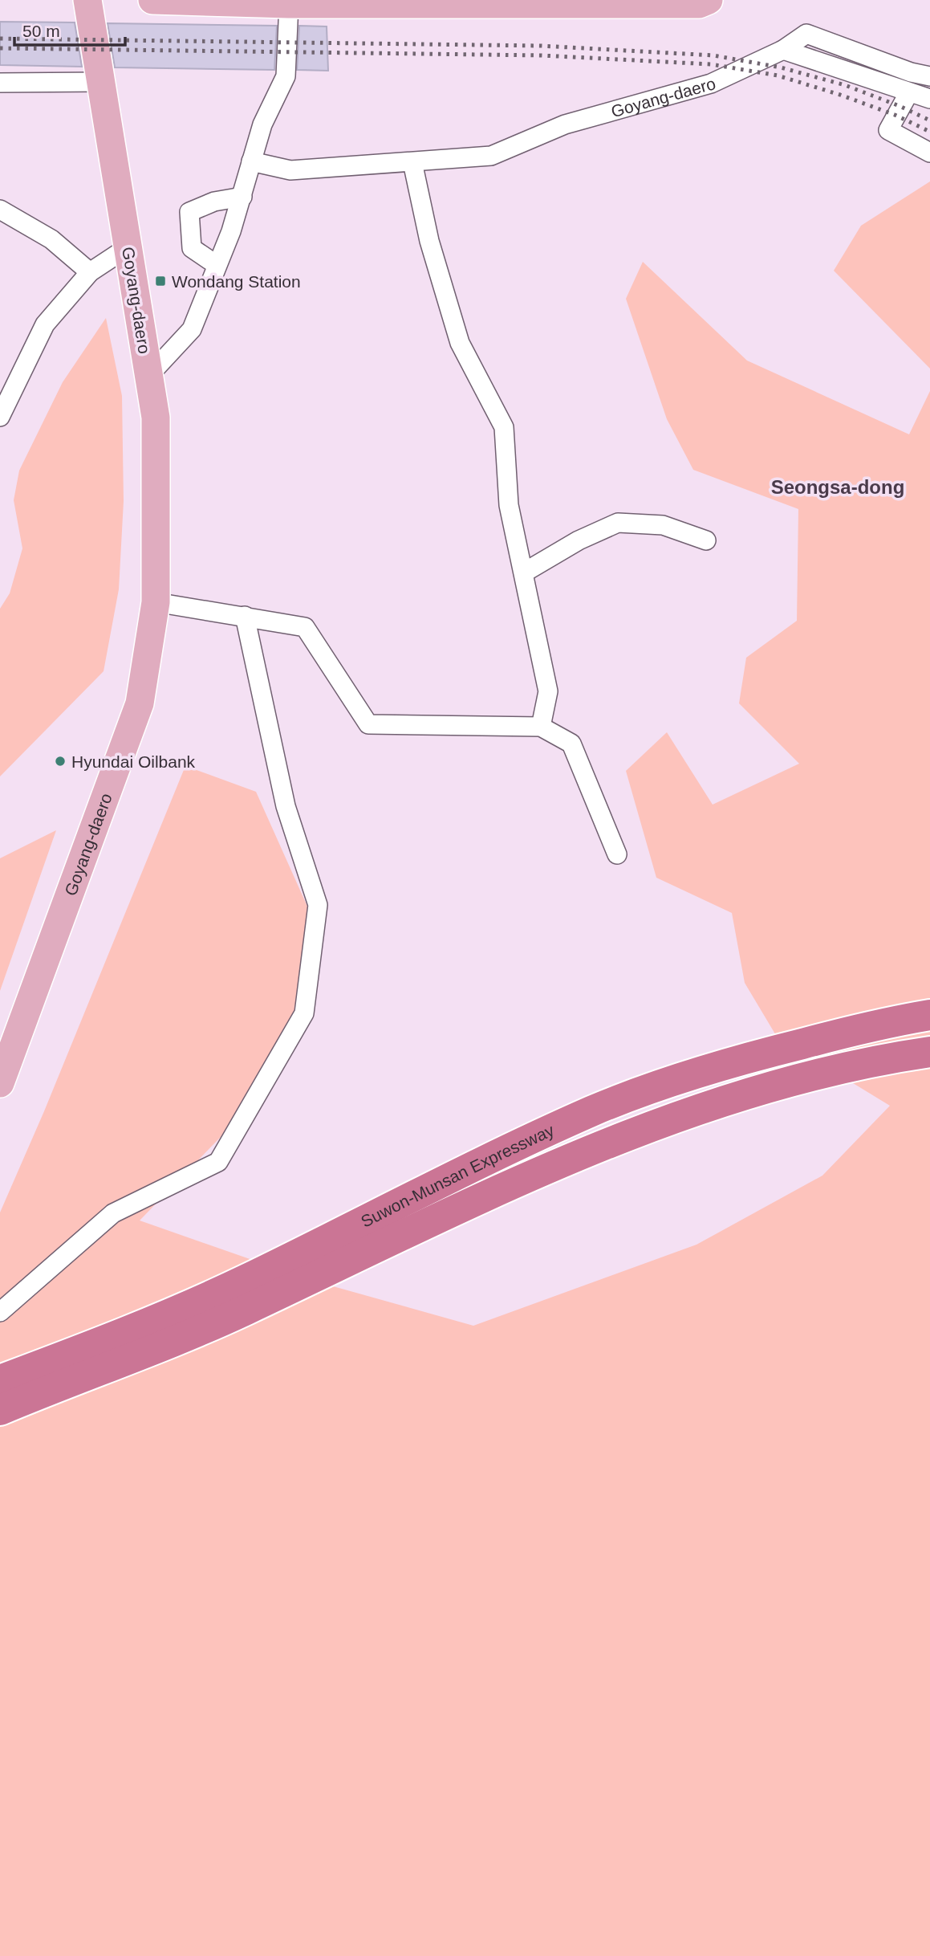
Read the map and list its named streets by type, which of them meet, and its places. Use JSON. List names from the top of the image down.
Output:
{
  "streets": {
    "highway": ["Suwon-Munsan Expressway"],
    "main road": ["Goyang-daero"]
  },
  "districts": ["Seongsa-dong"],
  "places": {
    "transit": ["Wondang Station"],
    "other": ["Hyundai Oilbank"]
  },
  "scale_bar": "50 m"
}
